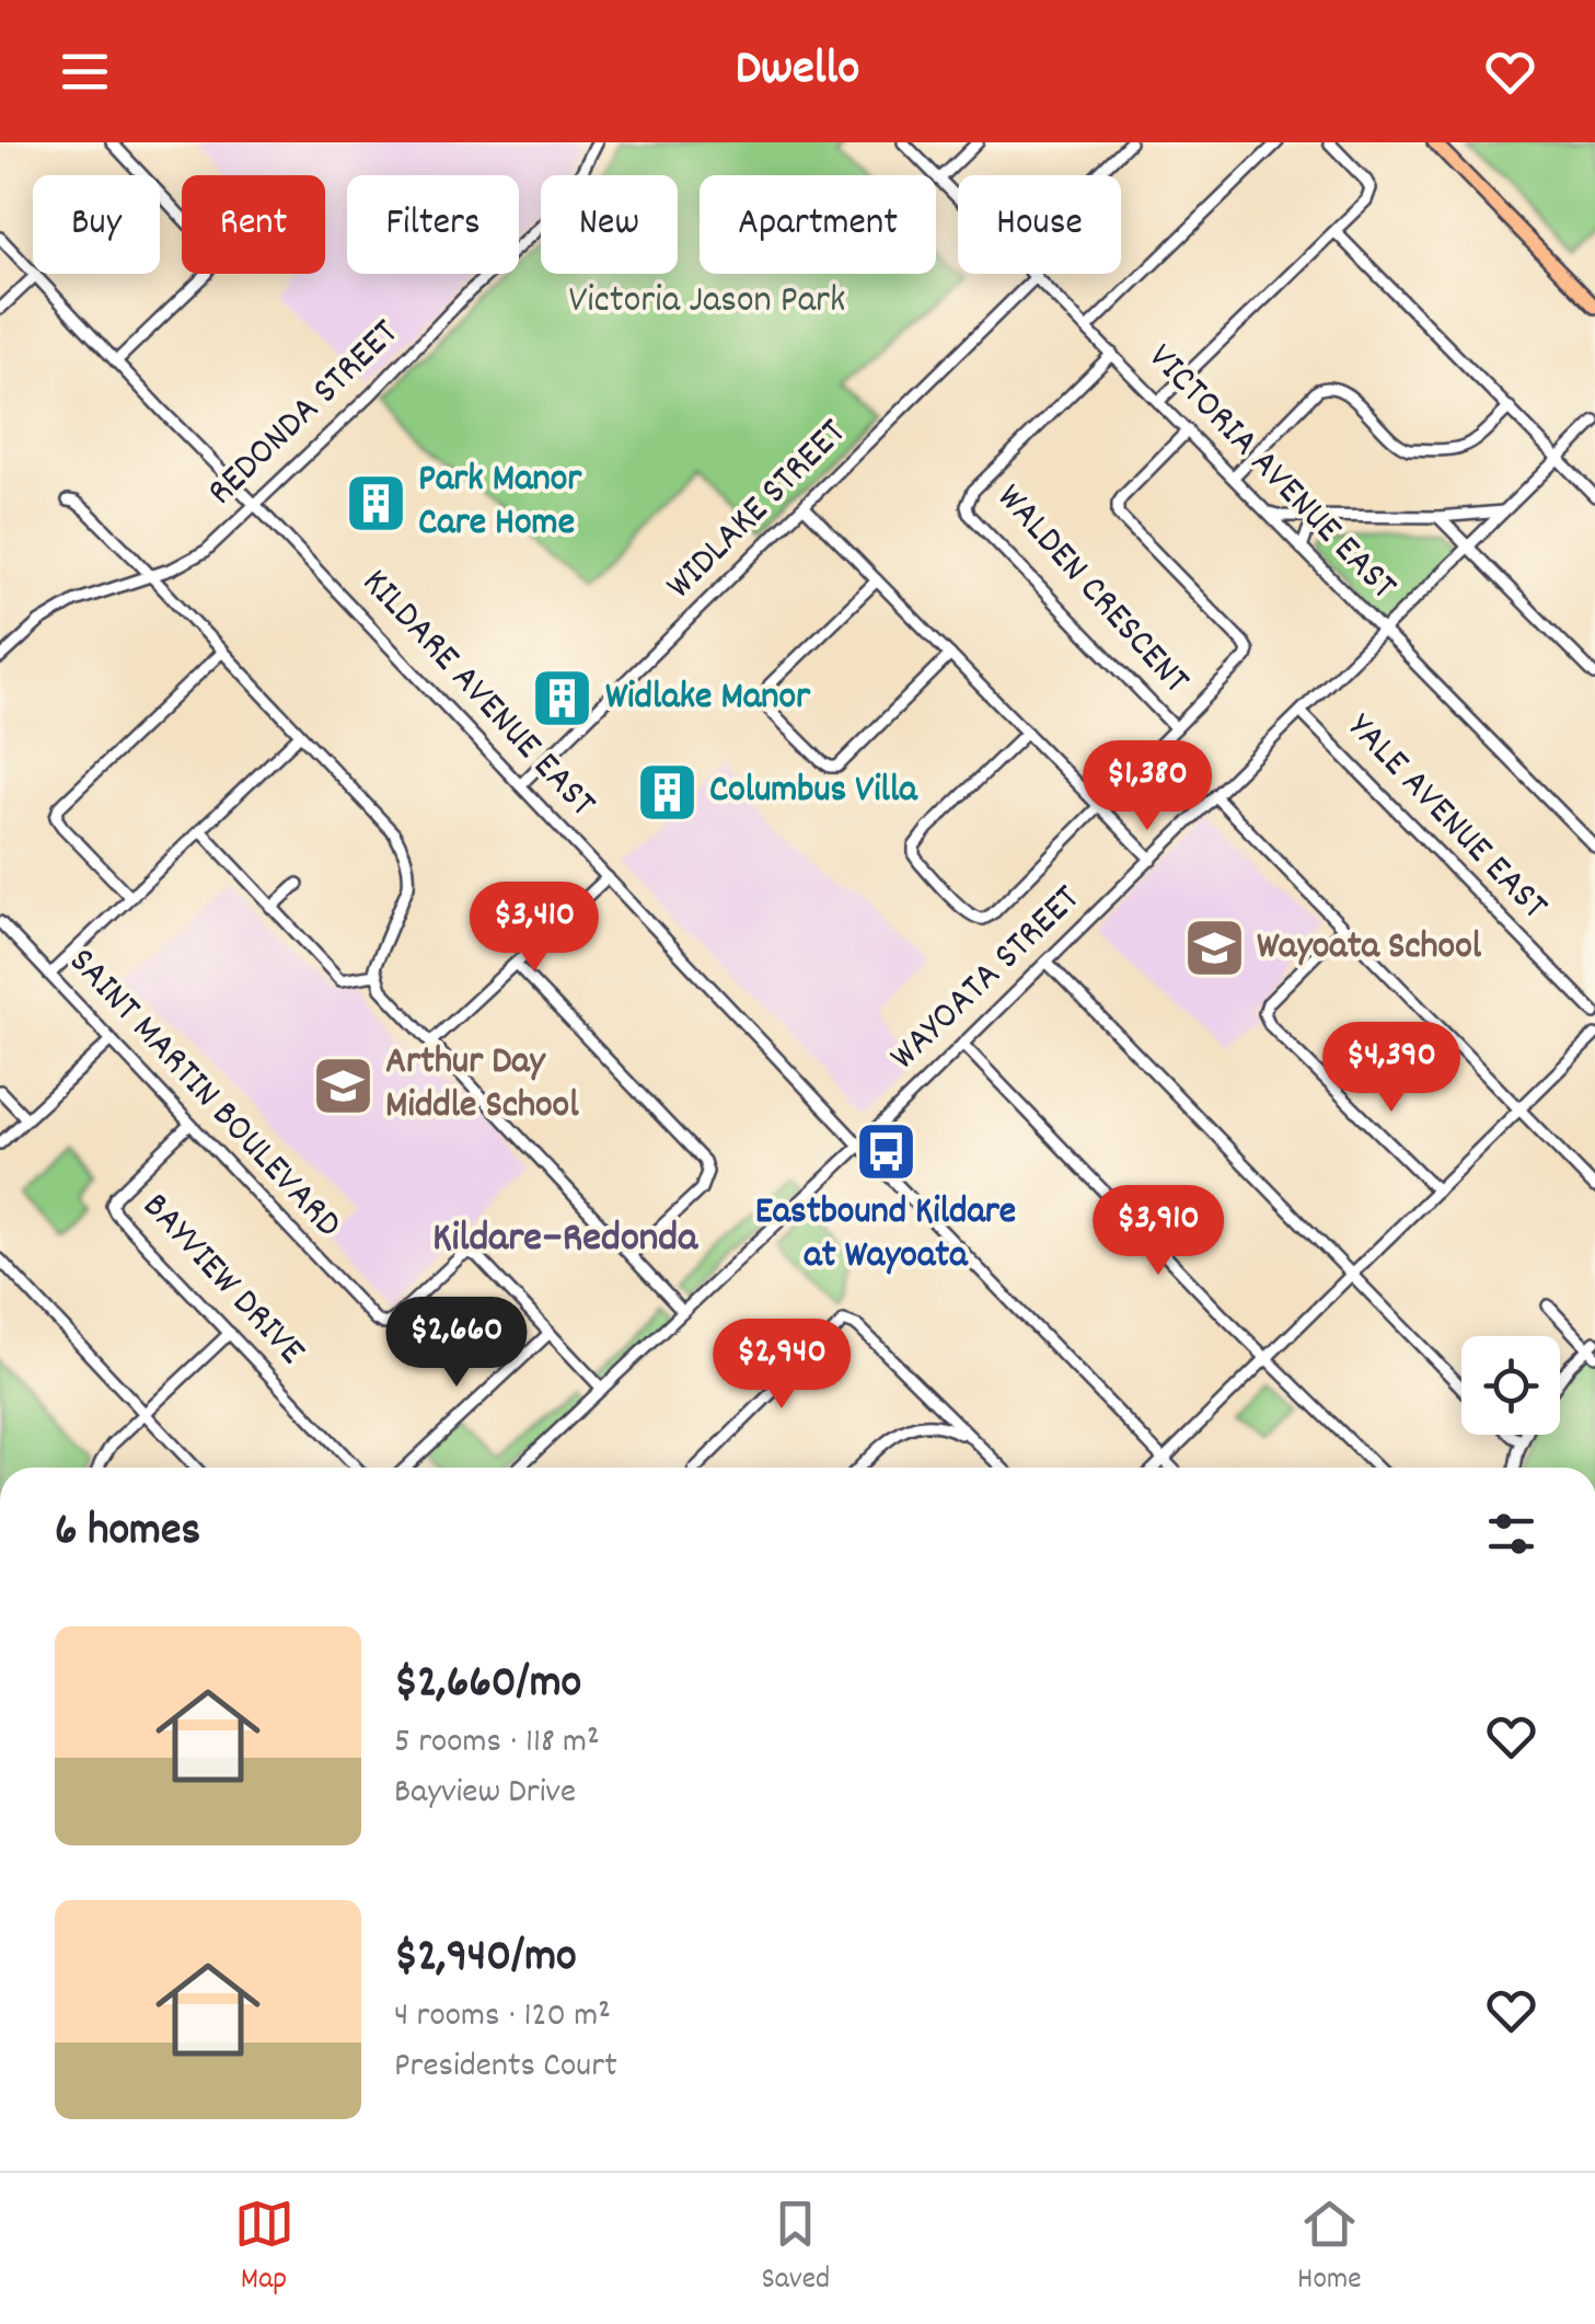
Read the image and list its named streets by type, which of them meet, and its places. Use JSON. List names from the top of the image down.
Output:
{
  "streets": {
    "street": [
      "REDONDA STREET",
      "VICTORIA AVENUE EAST",
      "WIDLAKE STREET",
      "WALDEN CRESCENT",
      "KILDARE AVENUE EAST",
      "YALE AVENUE EAST",
      "WAYOATA STREET",
      "SAINT MARTIN BOULEVARD",
      "BAYVIEW DRIVE"
    ]
  },
  "crossings": [
    ["REDONDA STREET", "KILDARE AVENUE EAST"],
    ["VICTORIA AVENUE EAST", "WIDLAKE STREET"],
    ["VICTORIA AVENUE EAST", "WALDEN CRESCENT"],
    ["VICTORIA AVENUE EAST", "WAYOATA STREET"],
    ["WIDLAKE STREET", "KILDARE AVENUE EAST"],
    ["KILDARE AVENUE EAST", "WAYOATA STREET"],
    ["YALE AVENUE EAST", "WAYOATA STREET"],
    ["WAYOATA STREET", "SAINT MARTIN BOULEVARD"],
    ["SAINT MARTIN BOULEVARD", "BAYVIEW DRIVE"]
  ],
  "districts": ["Kildare–Redonda"],
  "parks": ["Victoria Jason Park"],
  "places": {
    "building": ["Park Manor Care Home", "Widlake Manor", "Columbus Villa"],
    "school or university": ["Wayoata School", "Arthur Day Middle School"],
    "bus stop": ["Eastbound Kildare at Wayoata"]
  },
  "page": {
    "header": "Dwello",
    "chip": [
      "Buy",
      "Rent",
      "Filters",
      "New",
      "Apartment",
      "House"
    ],
    "price": [
      "$1,380",
      "$3,410",
      "$4,390",
      "$3,910",
      "$2,660",
      "$2,940"
    ],
    "heading": "6 homes",
    "list": [
      {
        "name": "$2,660/mo",
        "note": "5 rooms · 118 m² · Bayview Drive"
      },
      {
        "name": "$2,940/mo",
        "note": "4 rooms · 120 m² · Presidents Court"
      }
    ],
    "tabs": ["Map", "Saved", "Home"]
  }
}
